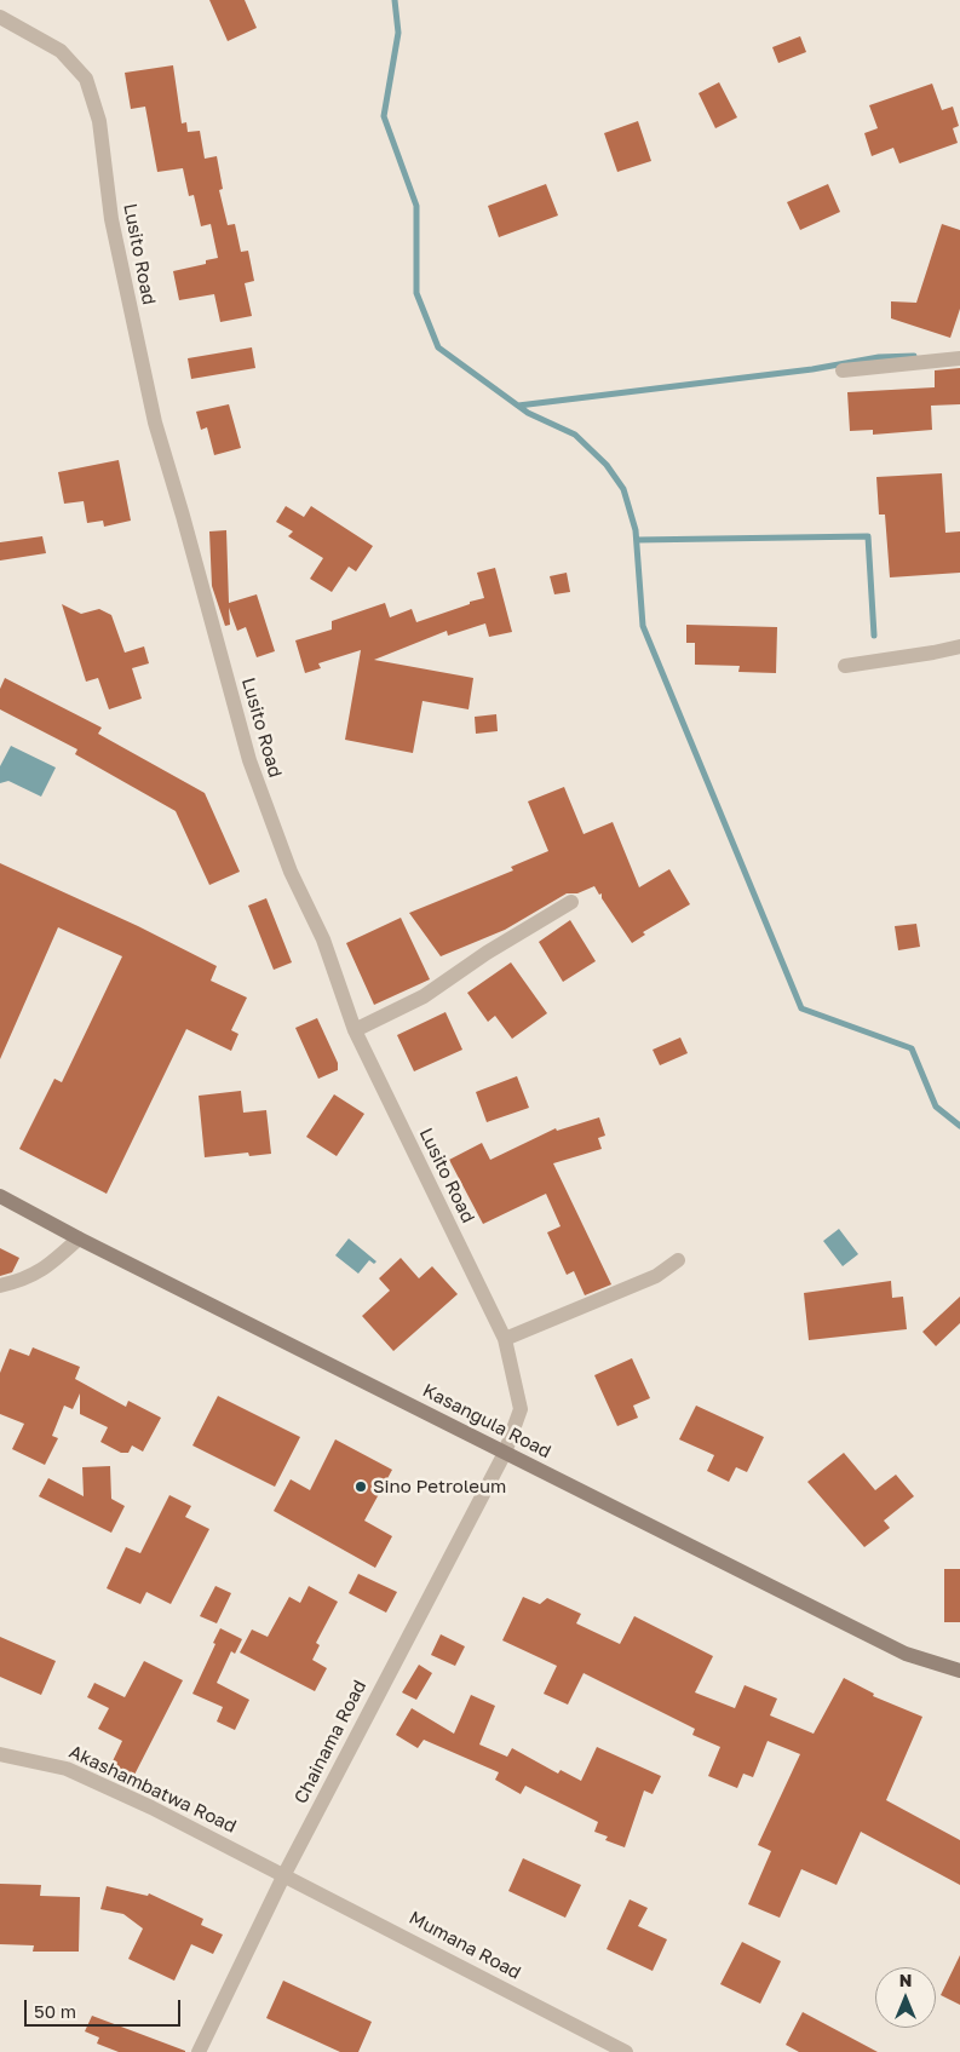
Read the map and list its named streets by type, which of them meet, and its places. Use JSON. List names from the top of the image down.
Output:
{
  "streets": {
    "main road": ["Kasangula Road"],
    "street": [
      "Lusito Road",
      "Chainama Road",
      "Akashambatwa Road",
      "Mumana Road"
    ]
  },
  "crossings": [
    ["Lusito Road", "Kasangula Road"],
    ["Lusito Road", "Chainama Road"],
    ["Kasangula Road", "Chainama Road"],
    ["Chainama Road", "Akashambatwa Road"],
    ["Chainama Road", "Mumana Road"],
    ["Akashambatwa Road", "Mumana Road"]
  ],
  "places": ["Sino Petroleum"],
  "scale_bar": "50 m",
  "north": "top"
}
